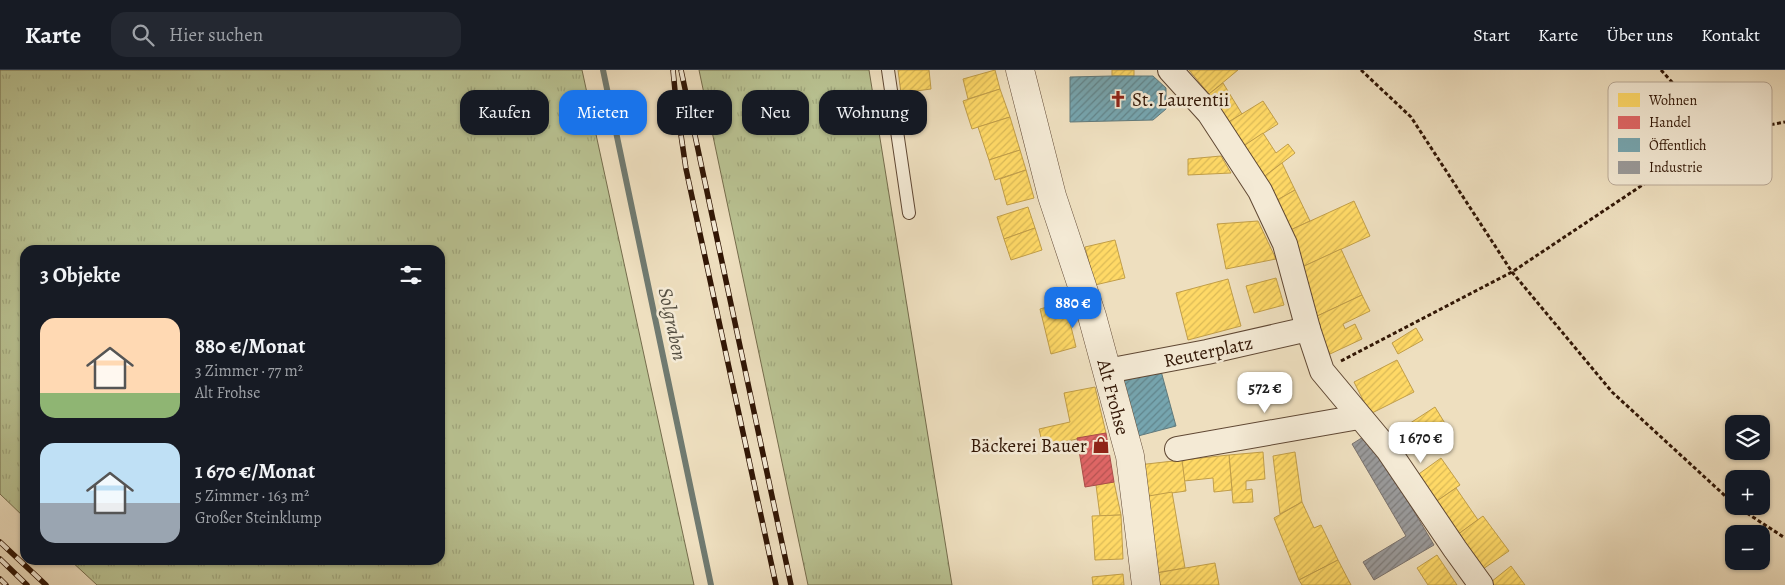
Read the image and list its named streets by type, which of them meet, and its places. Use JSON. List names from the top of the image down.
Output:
{
  "streets": {
    "street": ["Reuterplatz", "Alt Frohse"]
  },
  "crossings": [
    ["Reuterplatz", "Alt Frohse"]
  ],
  "water": ["Solgraben"],
  "places": {
    "church": ["St. Laurentii"],
    "shop": ["Bäckerei Bauer"]
  },
  "legend": [
    "Wohnen",
    "Handel",
    "Öffentlich",
    "Industrie"
  ],
  "page": {
    "header": "Karte",
    "search": "Hier suchen",
    "nav": [
      "Start",
      "Karte",
      "Über uns",
      "Kontakt"
    ],
    "chip": [
      "Kaufen",
      "Mieten",
      "Filter",
      "Neu",
      "Wohnung"
    ],
    "heading": "3 Objekte",
    "price": ["880 €", "572 €", "1 670 €"],
    "list": [
      {
        "name": "880 €/Monat",
        "note": "3 Zimmer · 77 m² · Alt Frohse"
      },
      {
        "name": "1 670 €/Monat",
        "note": "5 Zimmer · 163 m² · Großer Steinklump"
      }
    ],
    "map_buttons": ["+", "−"]
  }
}
